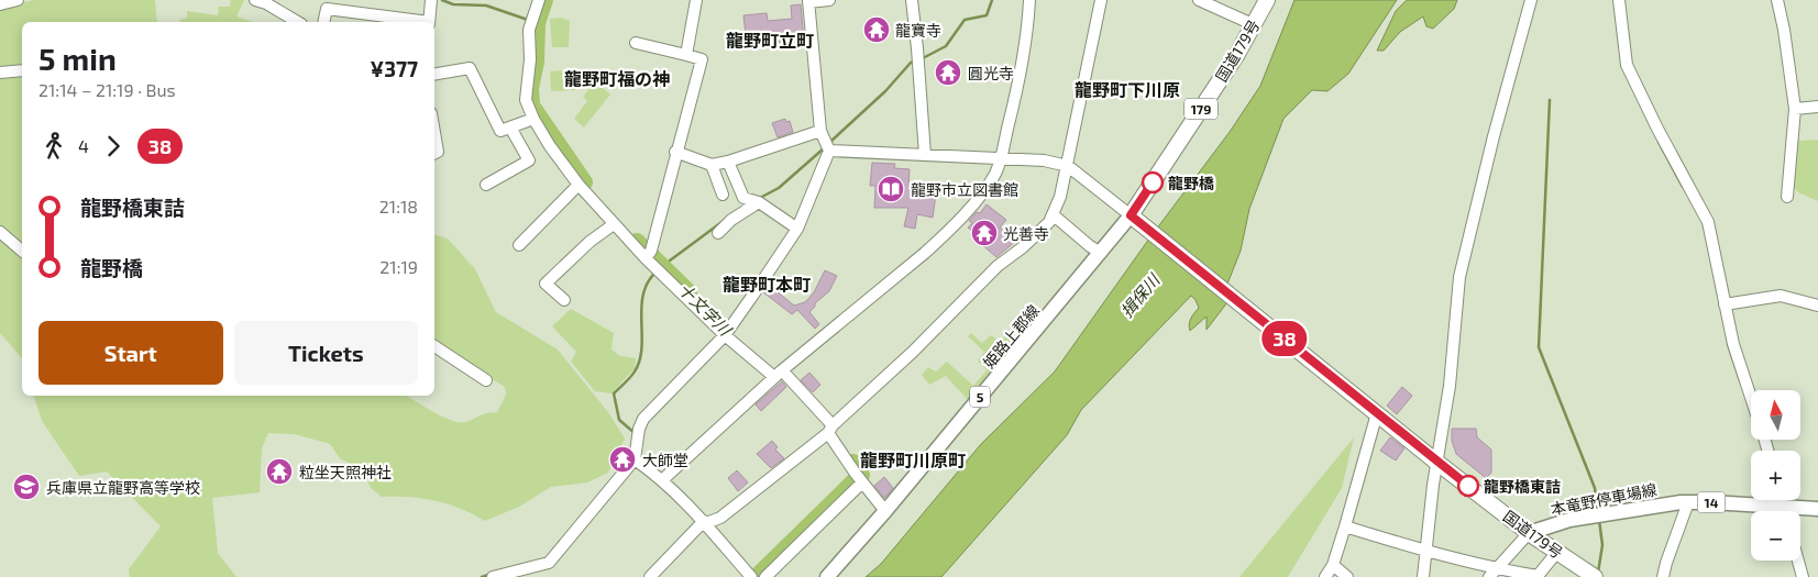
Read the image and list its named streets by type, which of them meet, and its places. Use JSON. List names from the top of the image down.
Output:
{
  "streets": {
    "highway": ["国道179号", "179"],
    "main road": [
      "姫路上郡線",
      "5",
      "本竜野停車場線",
      "14"
    ]
  },
  "crossings": [
    ["国道179号", "姫路上郡線"],
    ["国道179号", "本竜野停車場線"]
  ],
  "districts": [
    "龍野町立町",
    "龍野町福の神",
    "龍野町下川原",
    "龍野町本町",
    "龍野町川原町"
  ],
  "water": ["揖保川", "十文字川"],
  "places": {
    "temple": [
      "龍寶寺",
      "圓光寺",
      "光善寺",
      "大師堂",
      "粒坐天照神社"
    ],
    "other": ["龍野橋", "龍野橋東詰"],
    "library": ["龍野市立図書館"],
    "school or university": ["兵庫県立龍野高等学校"]
  },
  "lines": ["bus line 38"],
  "north": "top",
  "page": {
    "on_map": "38",
    "heading": ["5 min", "21:14 – 21:19 · Bus", "¥377"],
    "legs": ["4", "38"],
    "list": [
      {
        "name": "龍野橋東詰",
        "value": "21:18"
      },
      {
        "name": "龍野橋",
        "value": "21:19"
      }
    ],
    "buttons": ["Start", "Tickets"],
    "map_buttons": ["+", "−"]
  }
}
